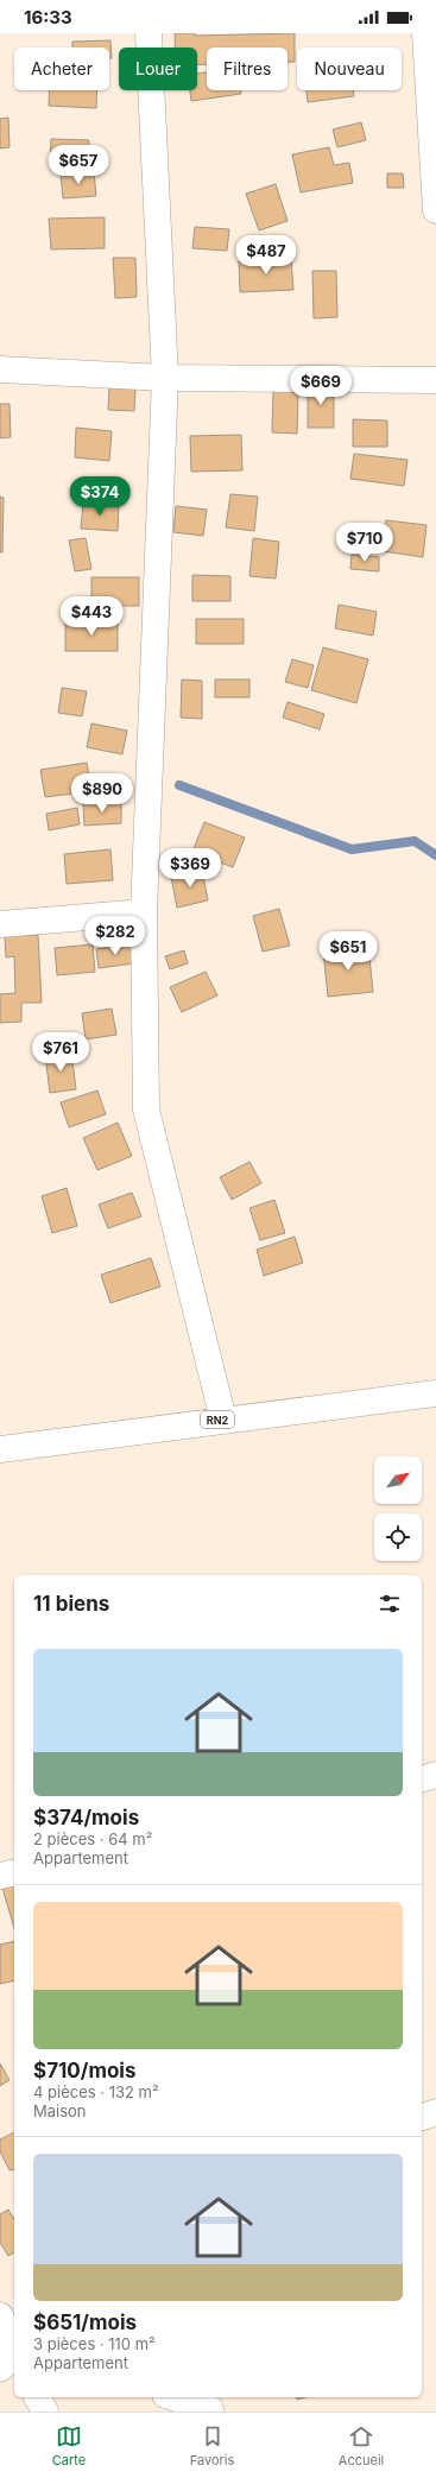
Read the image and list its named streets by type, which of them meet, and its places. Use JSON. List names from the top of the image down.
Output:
{
  "streets": {
    "main road": ["RN2"]
  },
  "north": "top right",
  "page": {
    "status": "16:33",
    "chip": [
      "Acheter",
      "Louer",
      "Filtres",
      "Nouveau"
    ],
    "price": [
      "$657",
      "$487",
      "$669",
      "$374",
      "$710",
      "$443",
      "$890",
      "$369",
      "$282",
      "$651",
      "$761"
    ],
    "heading": "11 biens",
    "list": [
      {
        "name": "$374/mois",
        "note": "2 pièces · 64 m² · Appartement"
      },
      {
        "name": "$710/mois",
        "note": "4 pièces · 132 m² · Maison"
      },
      {
        "name": "$651/mois",
        "note": "3 pièces · 110 m² · Appartement"
      }
    ],
    "tabs": ["Carte", "Favoris", "Accueil"]
  }
}
